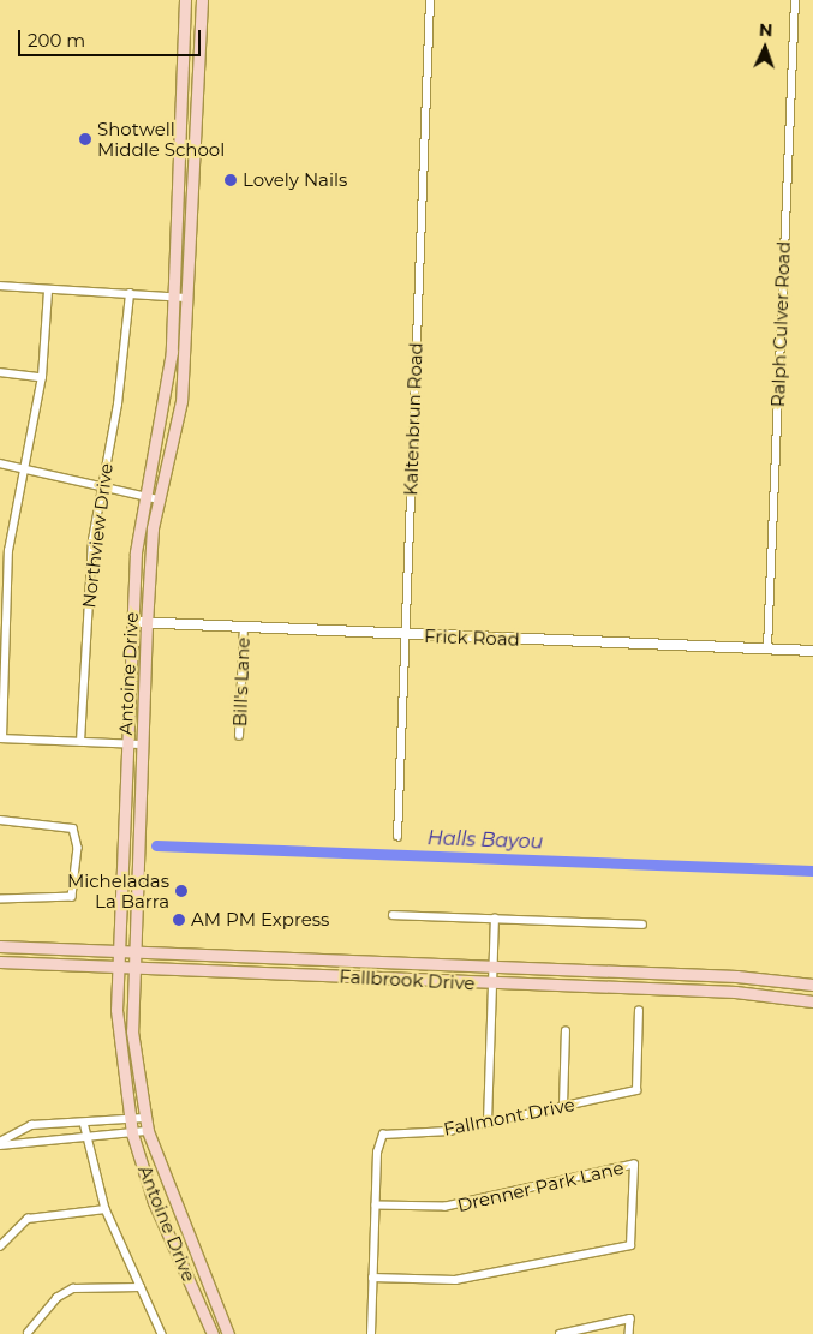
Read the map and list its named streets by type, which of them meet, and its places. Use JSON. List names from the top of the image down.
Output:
{
  "streets": {
    "main road": ["Antoine Drive", "Fallbrook Drive"],
    "street": [
      "Ralph Culver Road",
      "Kaltenbrun Road",
      "Northview Drive",
      "Frick Road",
      "Bill's Lane",
      "Fallmont Drive",
      "Drenner Park Lane"
    ]
  },
  "crossings": [
    ["Ralph Culver Road", "Frick Road"],
    ["Kaltenbrun Road", "Frick Road"],
    ["Frick Road", "Antoine Drive"],
    ["Frick Road", "Bill's Lane"],
    ["Antoine Drive", "Fallbrook Drive"],
    ["Fallmont Drive", "Drenner Park Lane"]
  ],
  "water": ["Halls Bayou"],
  "places": [
    "Shotwell Middle School",
    "Lovely Nails",
    "Micheladas La Barra",
    "AM PM Express"
  ],
  "scale_bar": "200 m",
  "north": "top"
}
